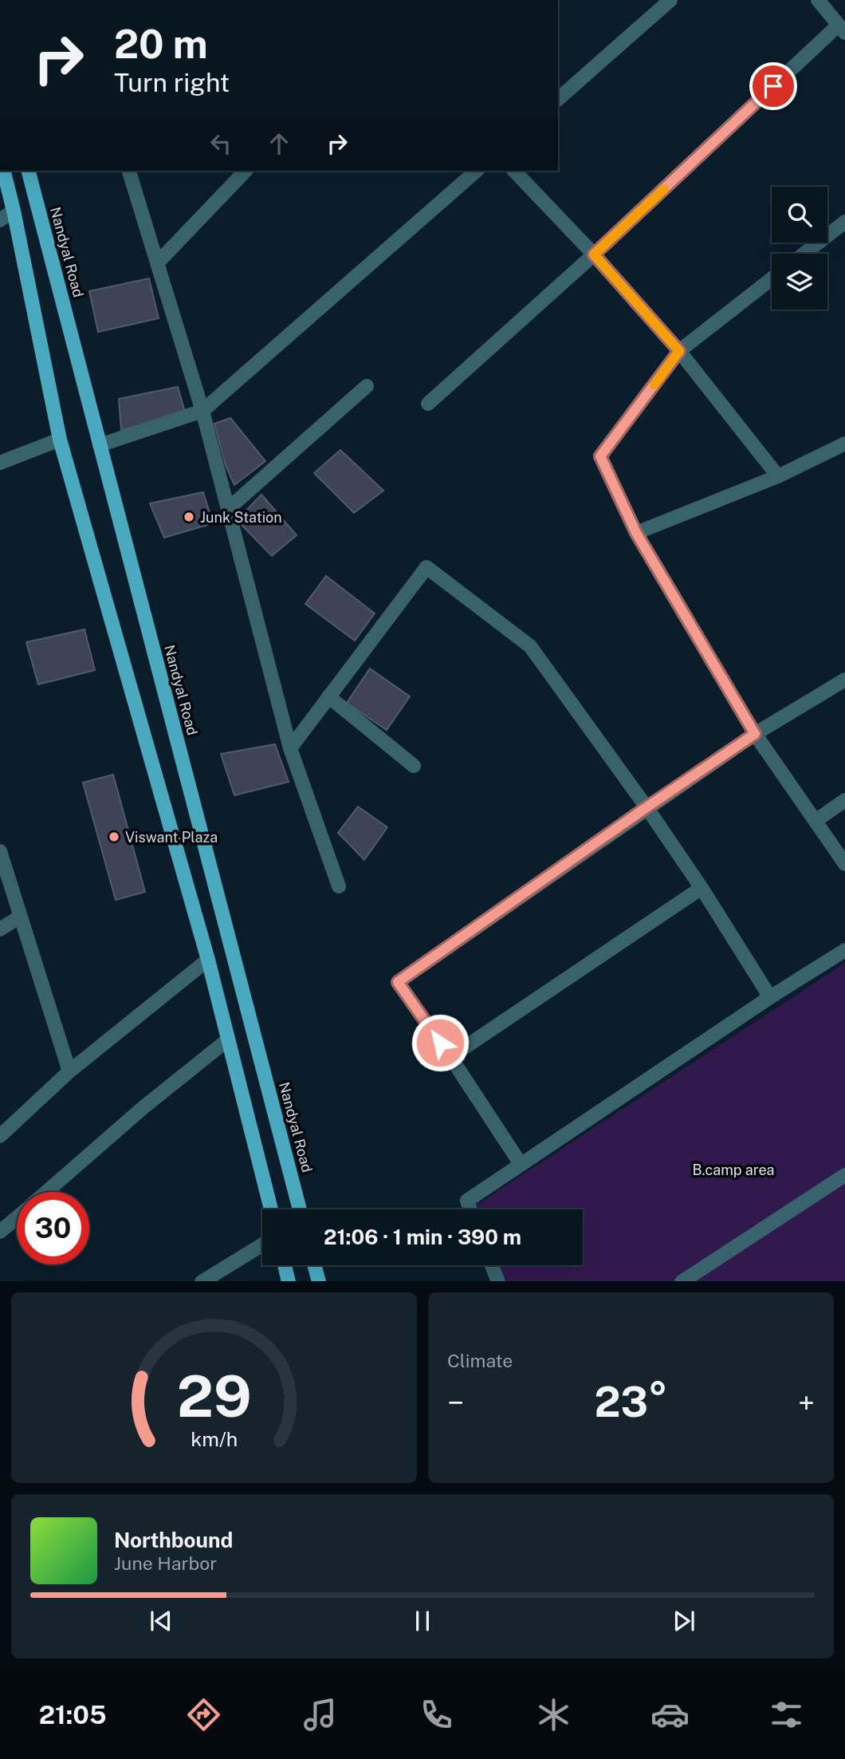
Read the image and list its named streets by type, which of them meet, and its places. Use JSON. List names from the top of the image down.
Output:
{
  "streets": {
    "main road": ["Nandyal Road"]
  },
  "parks": ["B.camp area"],
  "places": ["Junk Station", "Viswant Plaza"],
  "page": {
    "turn": ["20 m", "Turn right"],
    "limit": "30",
    "trip": "21:06 · 1 min · 390 m",
    "tile": "Climate",
    "heat": ["−", "23°", "+"],
    "song": ["Northbound", "June Harbor"],
    "tabs": "21:05",
    "gauge": ["29", "km/h"]
  }
}
